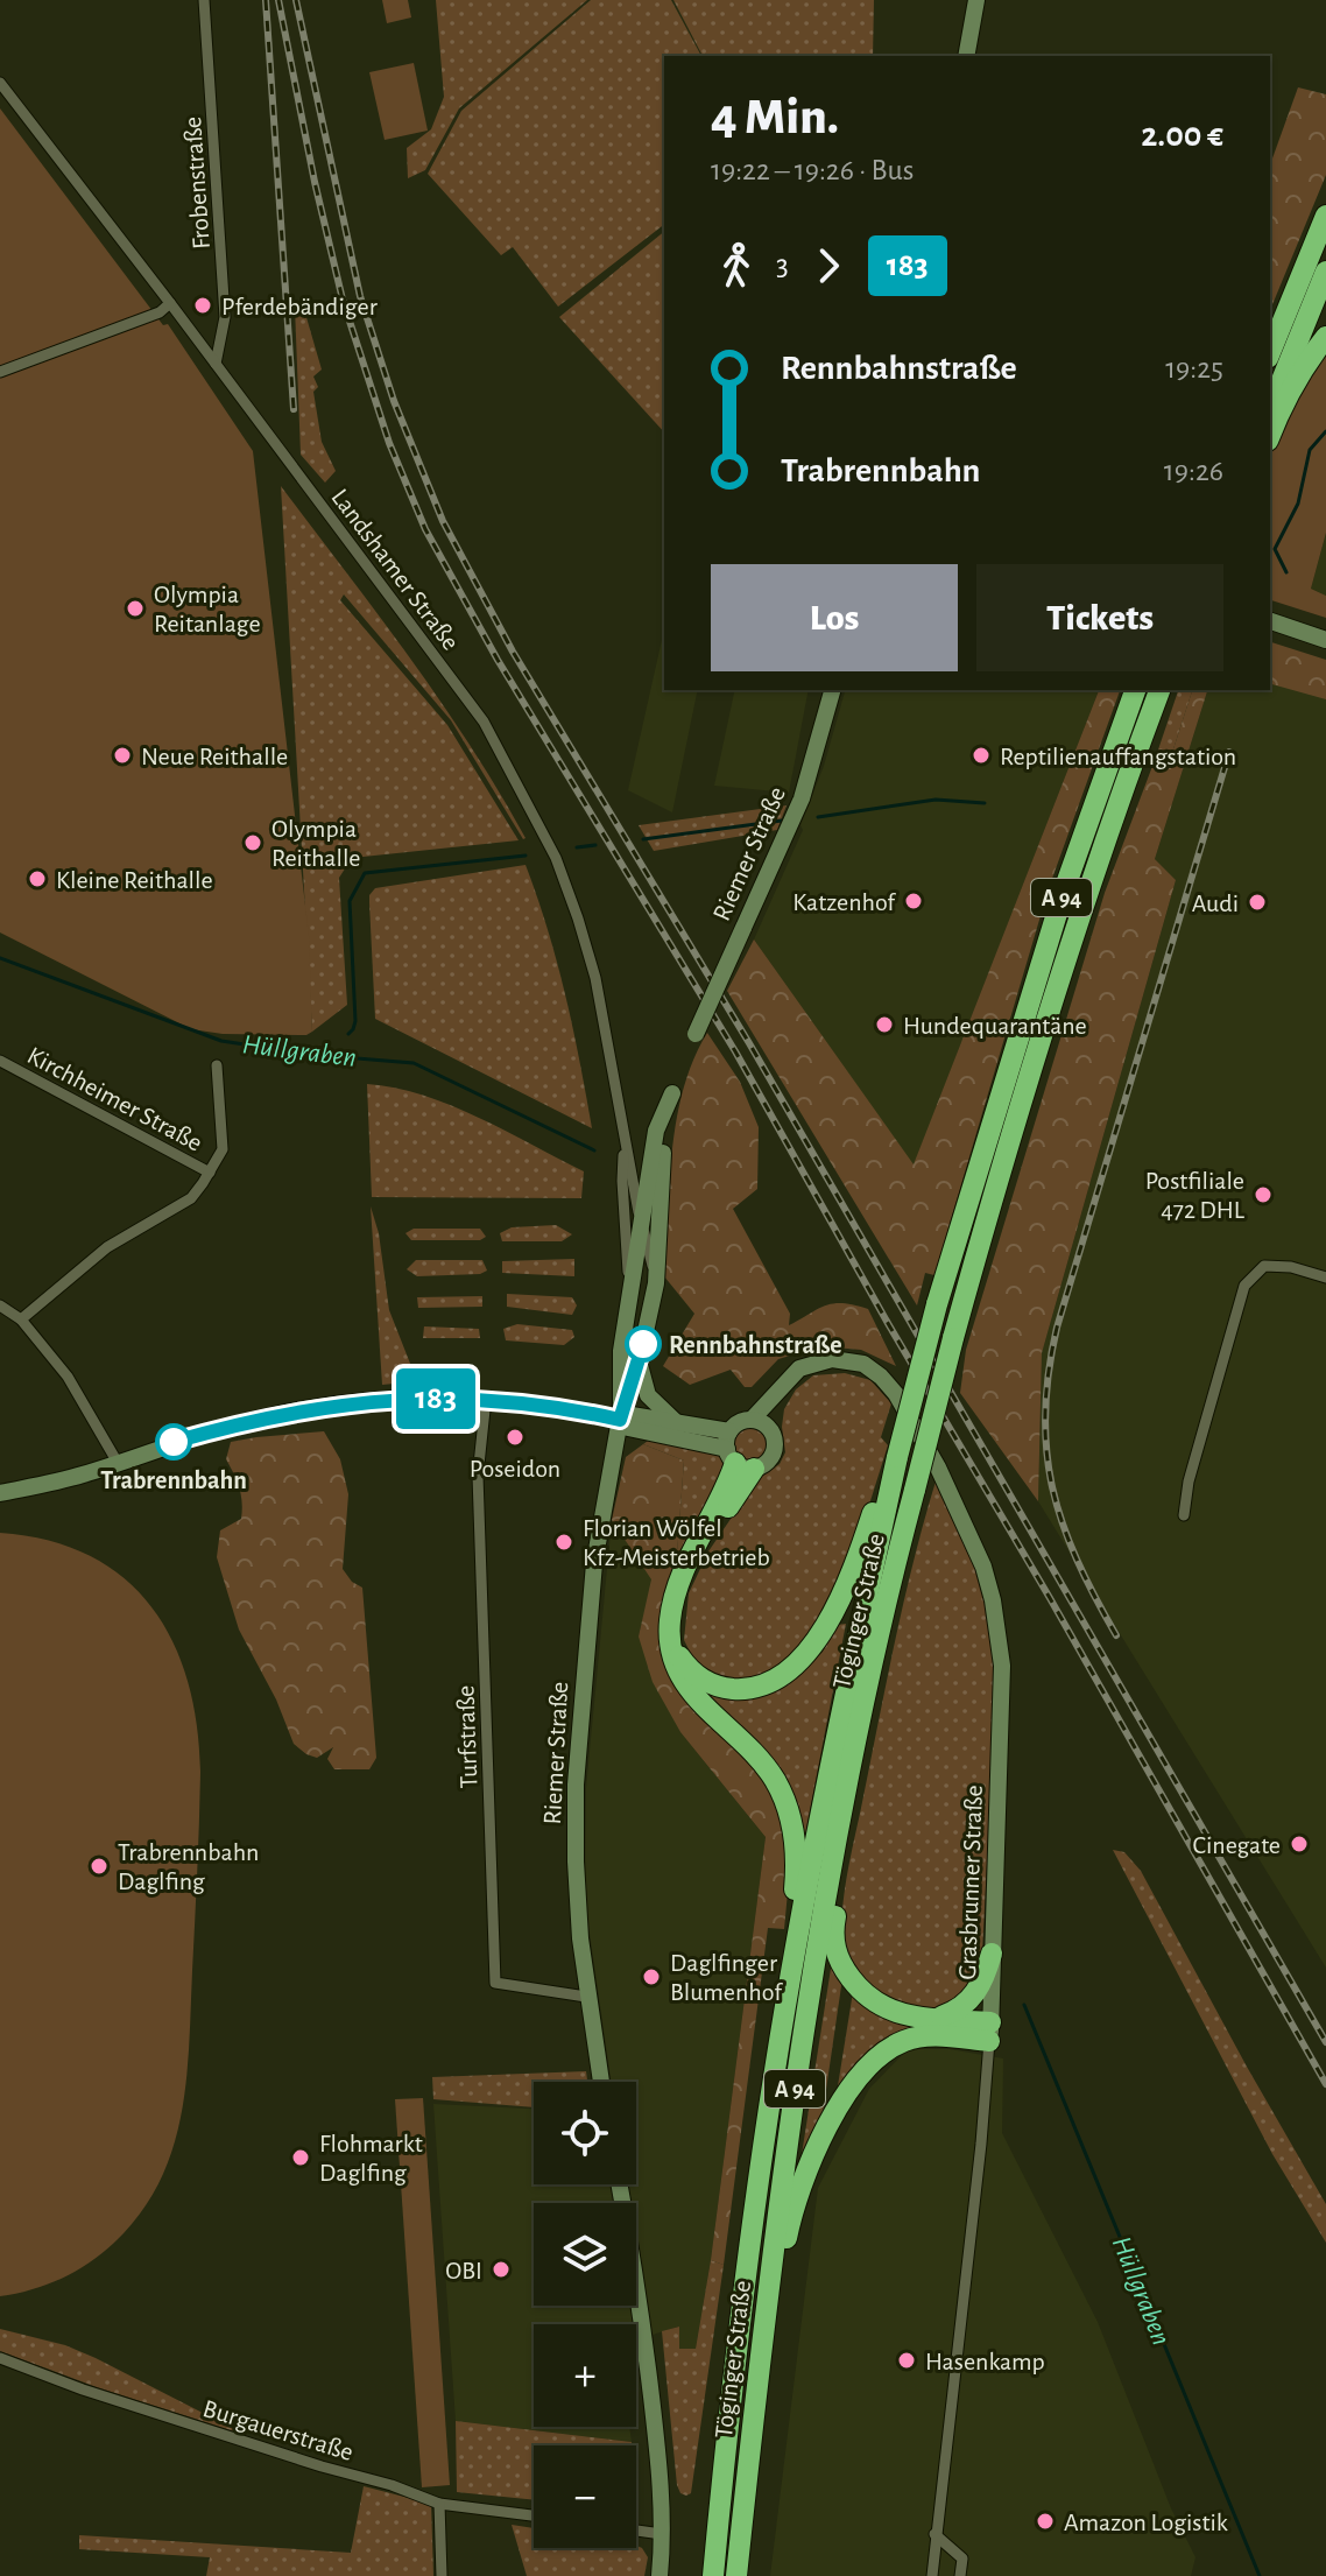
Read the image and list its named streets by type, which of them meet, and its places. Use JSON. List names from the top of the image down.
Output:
{
  "streets": {
    "highway": ["A 94", "Töginger Straße"],
    "street": [
      "Frobenstraße",
      "Landshamer Straße",
      "Riemer Straße",
      "Kirchheimer Straße",
      "Turfstraße",
      "Grasbrunner Straße",
      "Burgauerstraße"
    ]
  },
  "crossings": [
    ["Frobenstraße", "Landshamer Straße"],
    ["Landshamer Straße", "Riemer Straße"],
    ["Riemer Straße", "Turfstraße"]
  ],
  "water": ["Hüllgraben"],
  "places": [
    "Pferdebändiger",
    "Olympia Reitanlage",
    "Neue Reithalle",
    "Reptilienauffangstation",
    "Olympia Reithalle",
    "Kleine Reithalle",
    "Katzenhof",
    "Audi",
    "Hundequarantäne",
    "Postfiliale 472 DHL",
    "Rennbahnstraße",
    "Poseidon",
    "Trabrennbahn",
    "Florian Wölfel Kfz-Meisterbetrieb",
    "Cinegate",
    "Trabrennbahn Daglfing",
    "Daglfinger Blumenhof",
    "Flohmarkt Daglfing",
    "OBI",
    "Hasenkamp",
    "Amazon Logistik"
  ],
  "lines": ["bus line 183"],
  "page": {
    "on_map": "183",
    "heading": ["4 Min.", "19:22 – 19:26 · Bus", "2.00 €"],
    "legs": ["3", "183"],
    "list": [
      {
        "name": "Rennbahnstraße",
        "value": "19:25"
      },
      {
        "name": "Trabrennbahn",
        "value": "19:26"
      }
    ],
    "buttons": ["Los", "Tickets"],
    "map_buttons": ["+", "−"]
  }
}
